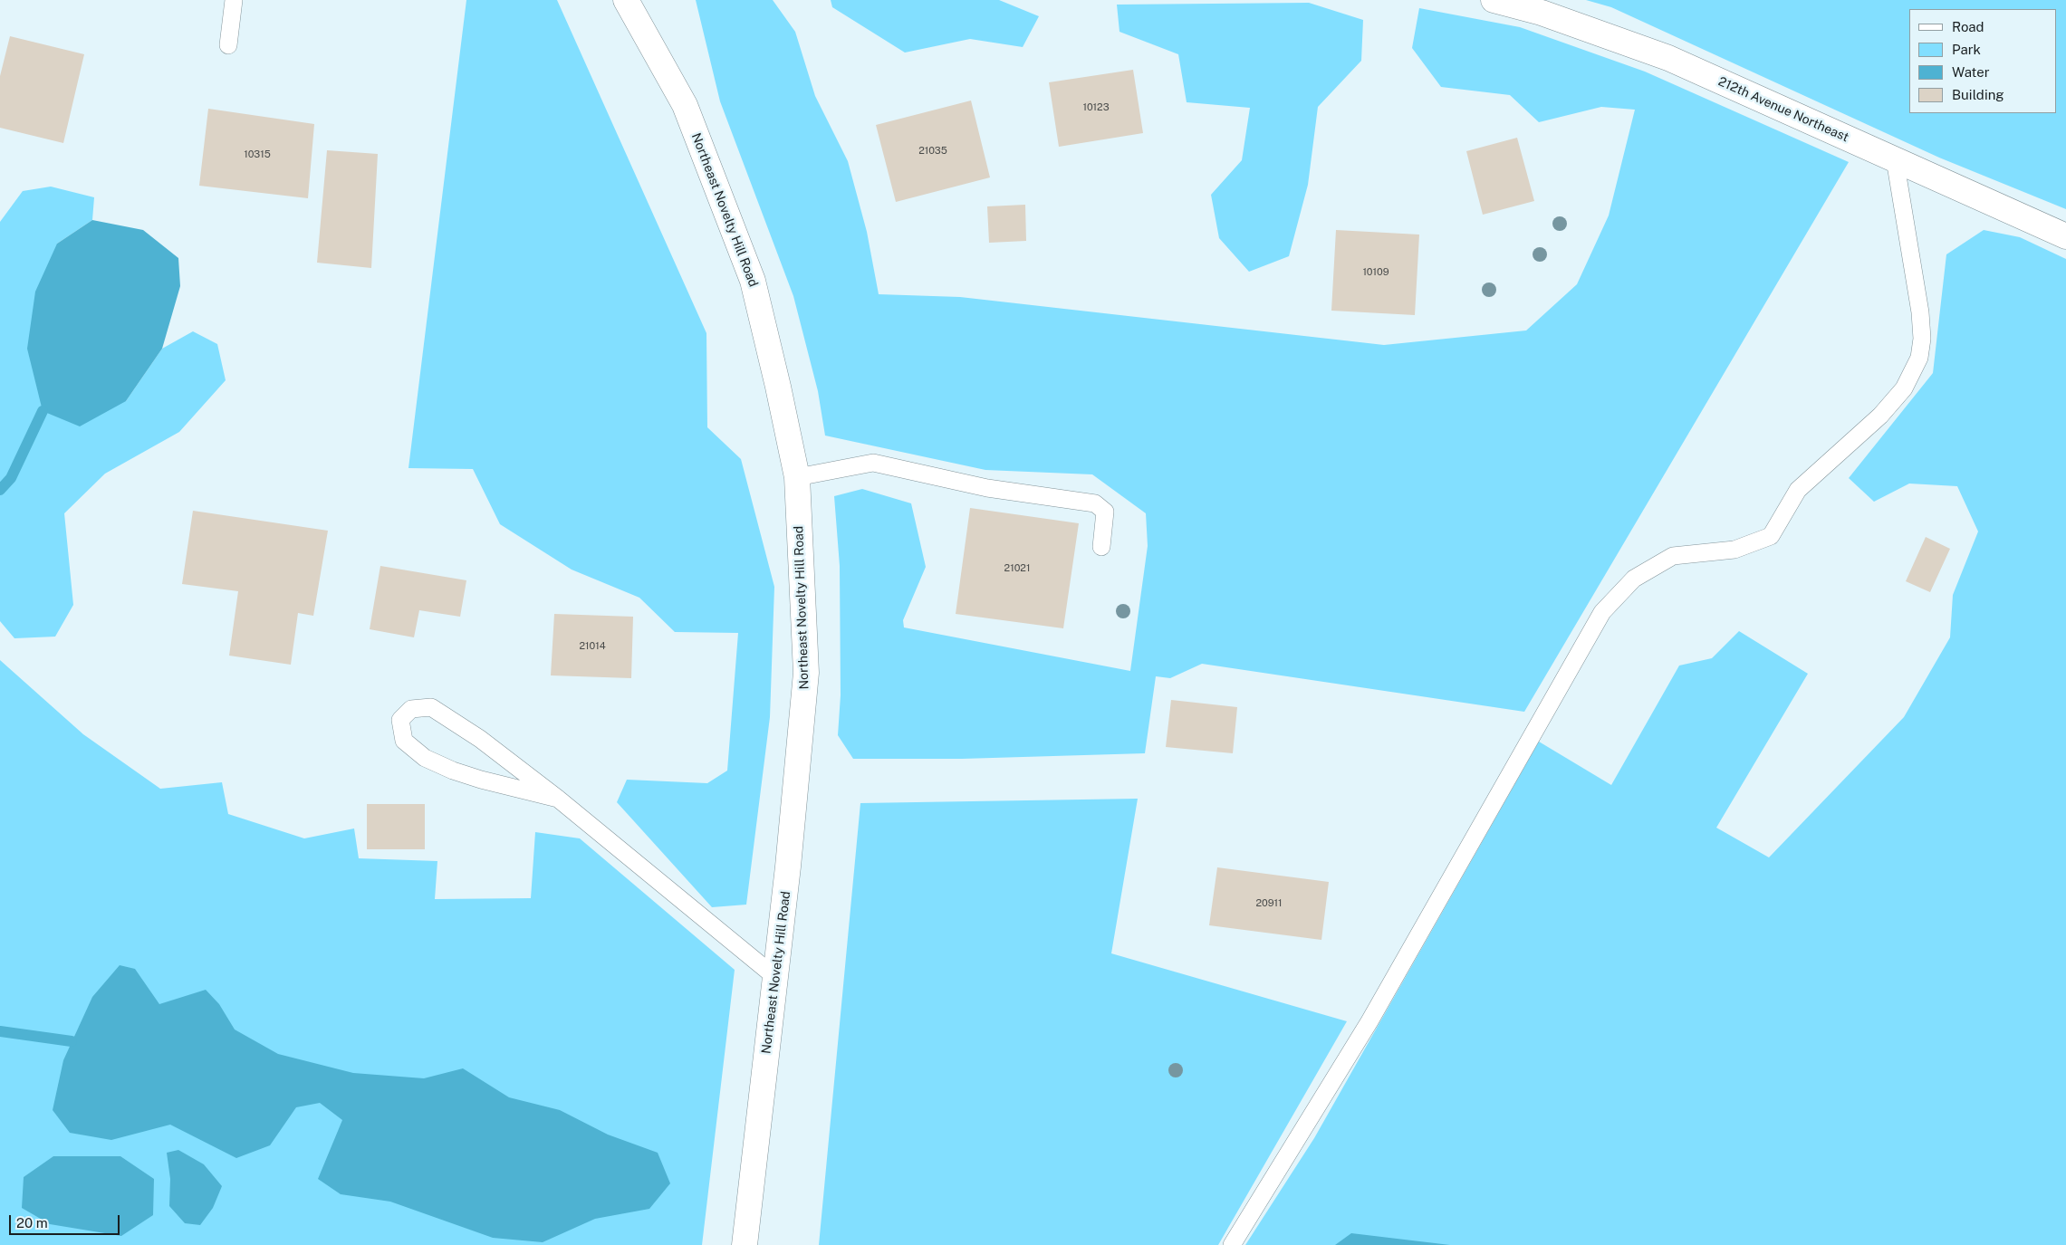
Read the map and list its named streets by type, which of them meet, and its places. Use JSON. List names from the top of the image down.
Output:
{
  "streets": {
    "main road": ["212th Avenue Northeast", "Northeast Novelty Hill Road"]
  },
  "house_numbers": [
    "10123",
    "21035",
    "10315",
    "10109",
    "21021",
    "21014",
    "20911"
  ],
  "legend": [
    "Road",
    "Park",
    "Water",
    "Building"
  ],
  "scale_bar": "20 m"
}
